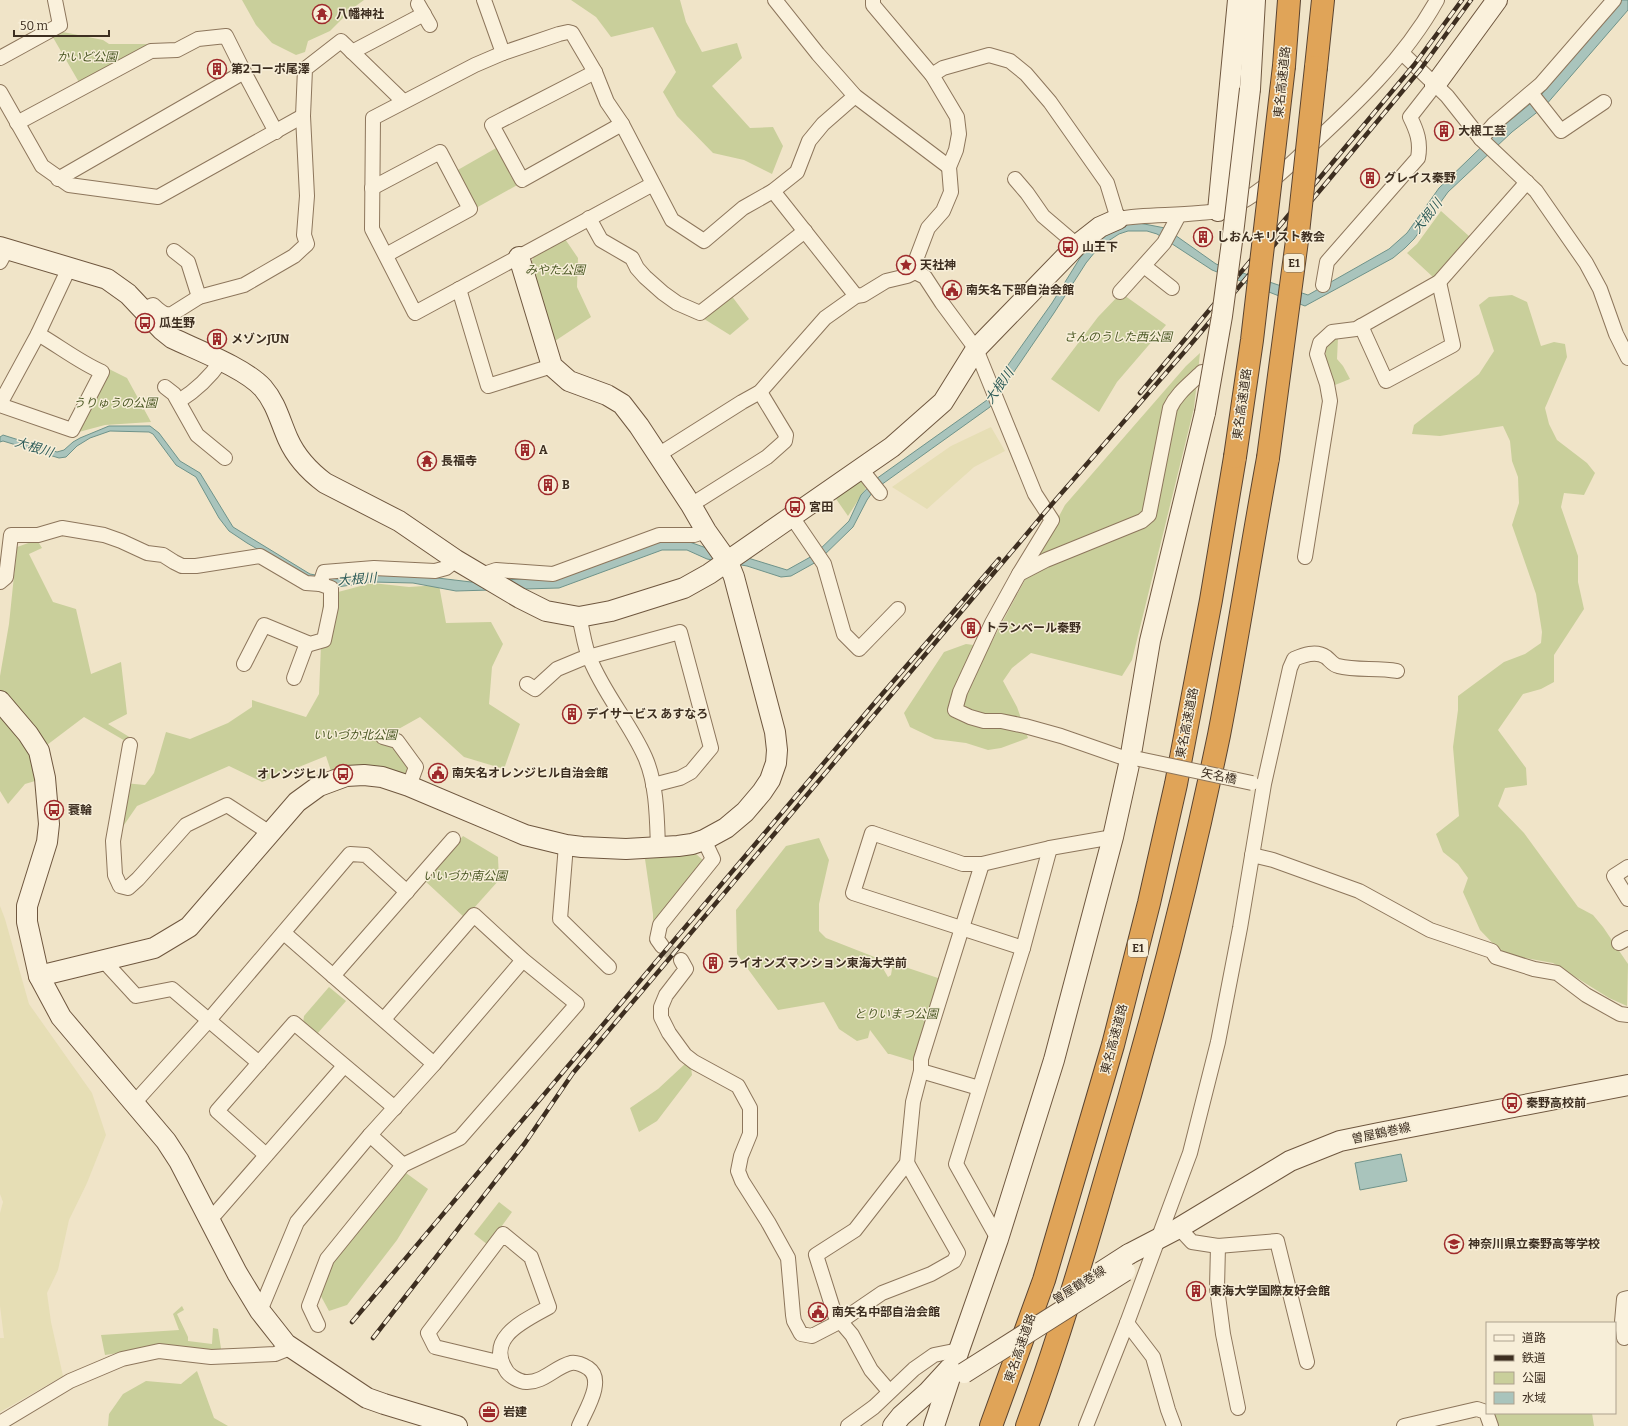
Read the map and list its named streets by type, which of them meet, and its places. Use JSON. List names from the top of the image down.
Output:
{
  "streets": {
    "highway": ["東名高速道路", "E1"],
    "street": ["矢名橋", "曽屋鶴巻線"]
  },
  "water": ["大根川"],
  "parks": [
    "かいど公園",
    "みやた公園",
    "さんのうした西公園",
    "うりゅうの公園",
    "いいづか北公園",
    "いいづか南公園",
    "とりいまつ公園"
  ],
  "places": {
    "temple": ["八幡神社", "長福寺"],
    "building": [
      "第2コーポ尾澤",
      "大根工芸",
      "グレイス秦野",
      "しおんキリスト教会",
      "メゾンJUN",
      "A",
      "B",
      "トランベール秦野",
      "デイサービス あすなろ",
      "ライオンズマンション東海大学前",
      "東海大学国際友好会館"
    ],
    "bus stop": [
      "山王下",
      "瓜生野",
      "宮田",
      "オレンジヒル",
      "蓑輪",
      "秦野高校前"
    ],
    "place": ["天社神"],
    "public building": ["南矢名下部自治会館", "南矢名オレンジヒル自治会館", "南矢名中部自治会館"],
    "school or university": ["神奈川県立秦野高等学校"],
    "office": ["岩建"]
  },
  "legend": [
    "道路",
    "鉄道",
    "公園",
    "水域"
  ],
  "scale_bar": "50 m"
}
